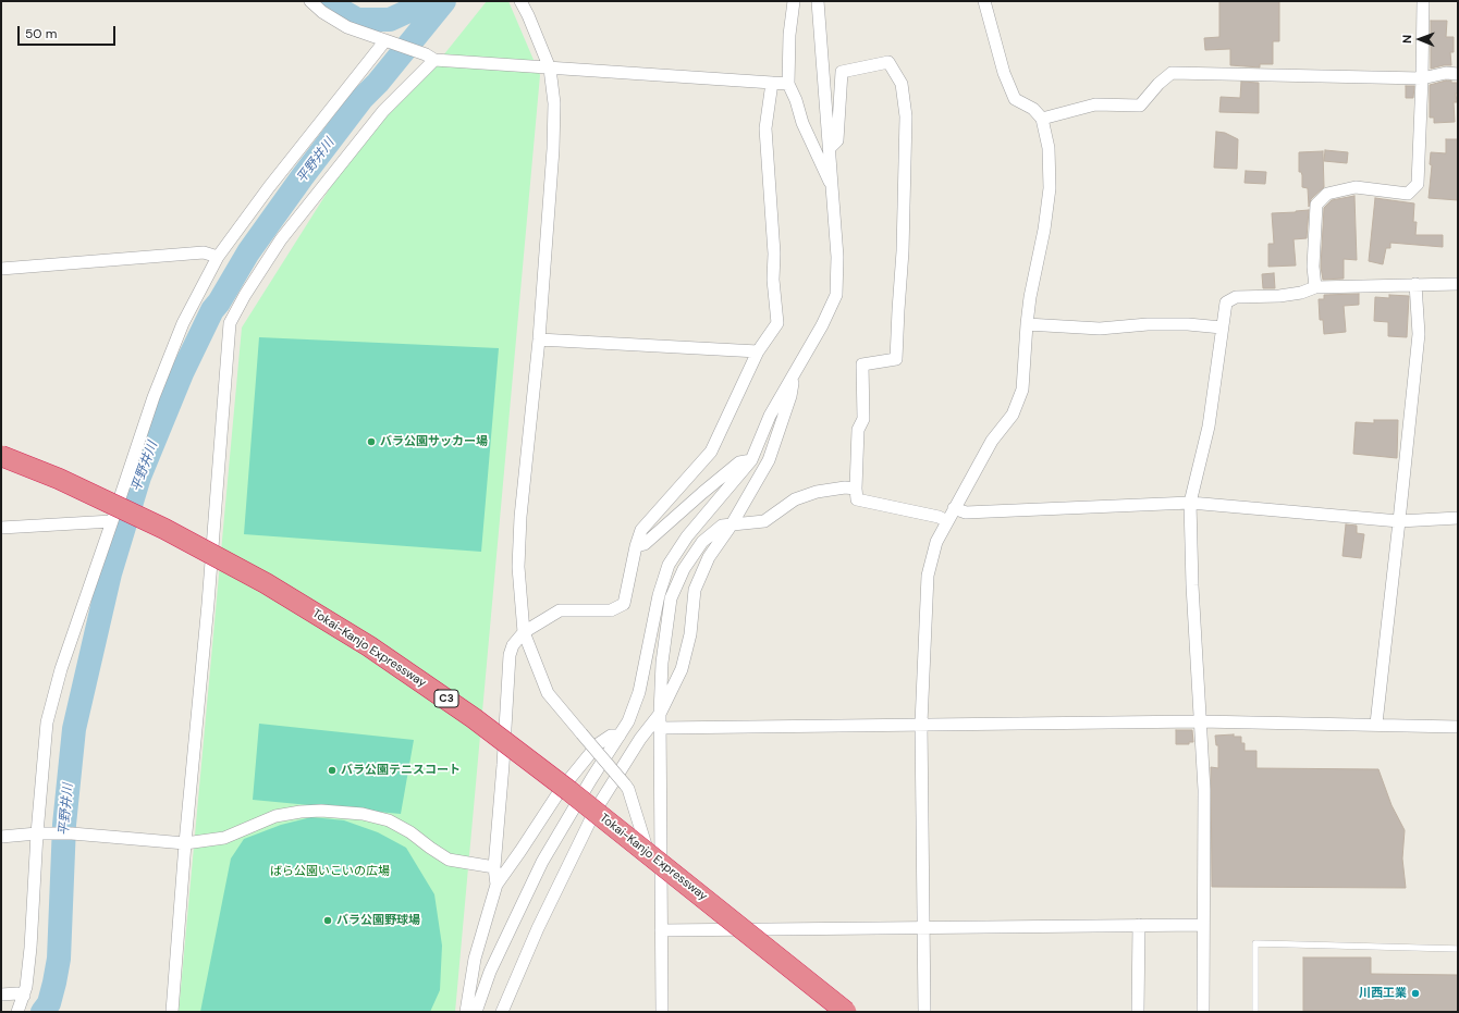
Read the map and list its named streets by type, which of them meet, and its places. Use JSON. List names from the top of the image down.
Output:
{
  "streets": {
    "highway": ["Tokai-Kanjo Expressway", "C3"]
  },
  "water": ["平野井川"],
  "parks": ["ばら公園いこいの広場"],
  "places": [
    "バラ公園サッカー場",
    "バラ公園テニスコート",
    "バラ公園野球場",
    "川西工業"
  ],
  "scale_bar": "50 m",
  "north": "left"
}
